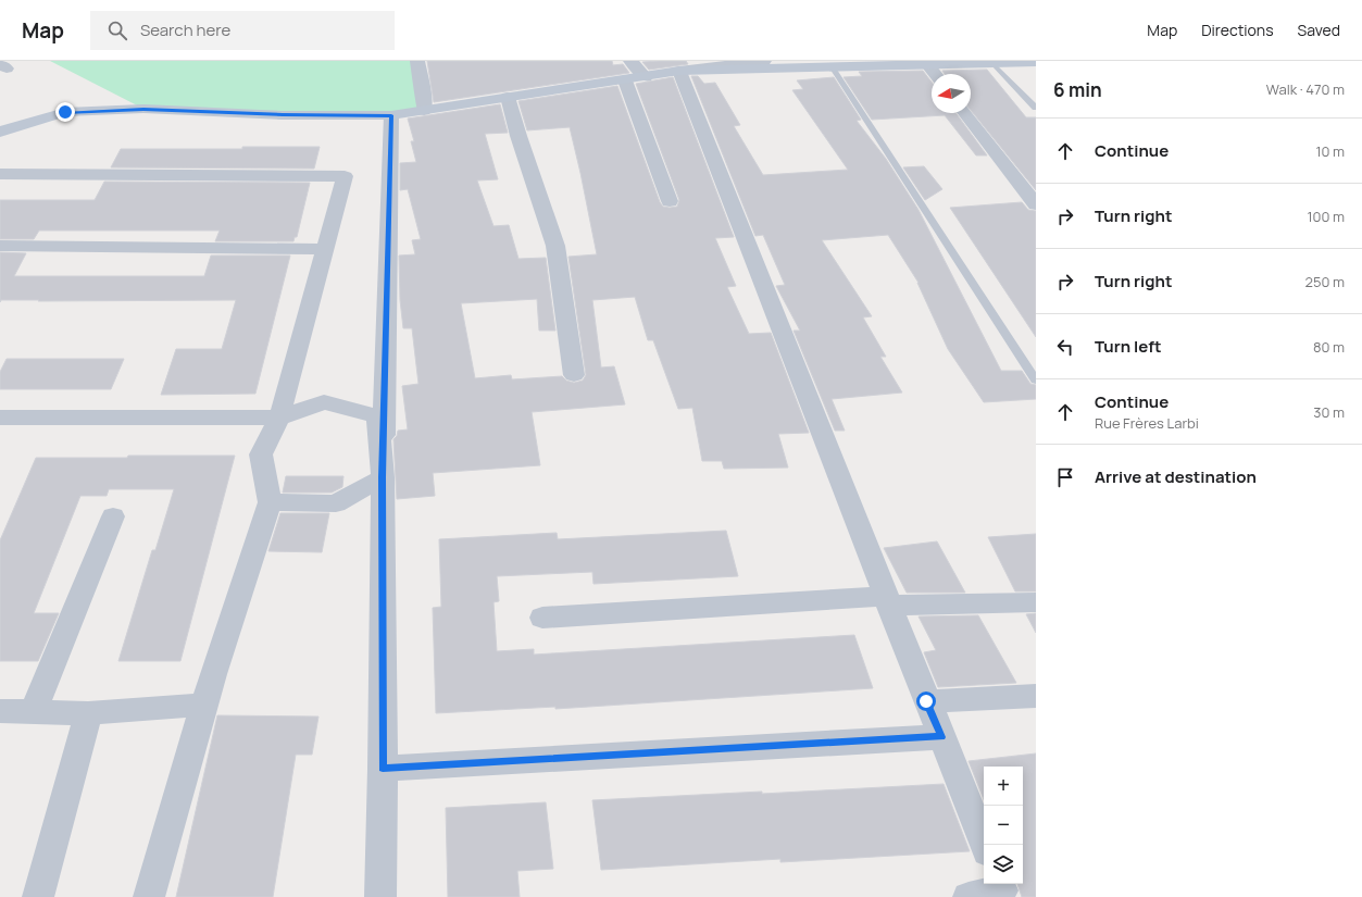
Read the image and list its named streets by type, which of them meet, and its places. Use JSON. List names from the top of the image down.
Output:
{
  "north": "left",
  "page": {
    "header": "Map",
    "search": "Search here",
    "nav": ["Map", "Directions", "Saved"],
    "heading": ["6 min", "Walk · 470 m"],
    "list": [
      ["Continue", "10 m"],
      ["Turn right", "100 m"],
      ["Turn right", "250 m"],
      ["Turn left", "80 m"],
      ["Continue", "Rue Frères Larbi", "30 m"],
      "Arrive at destination"
    ],
    "map_buttons": ["+", "−"]
  }
}
